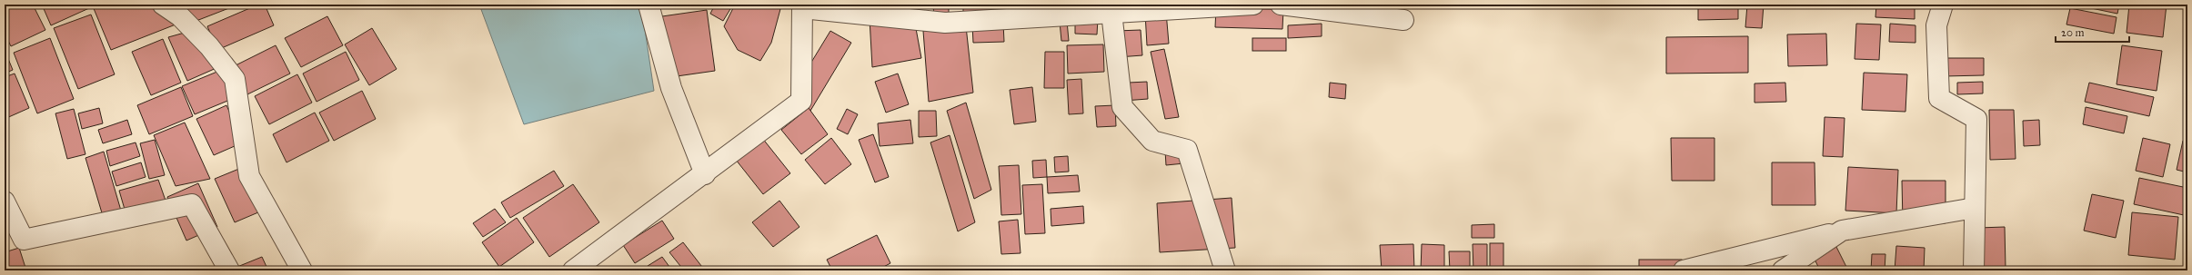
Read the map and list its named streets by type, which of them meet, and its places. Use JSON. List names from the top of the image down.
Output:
{
  "scale_bar": "20 m"
}
